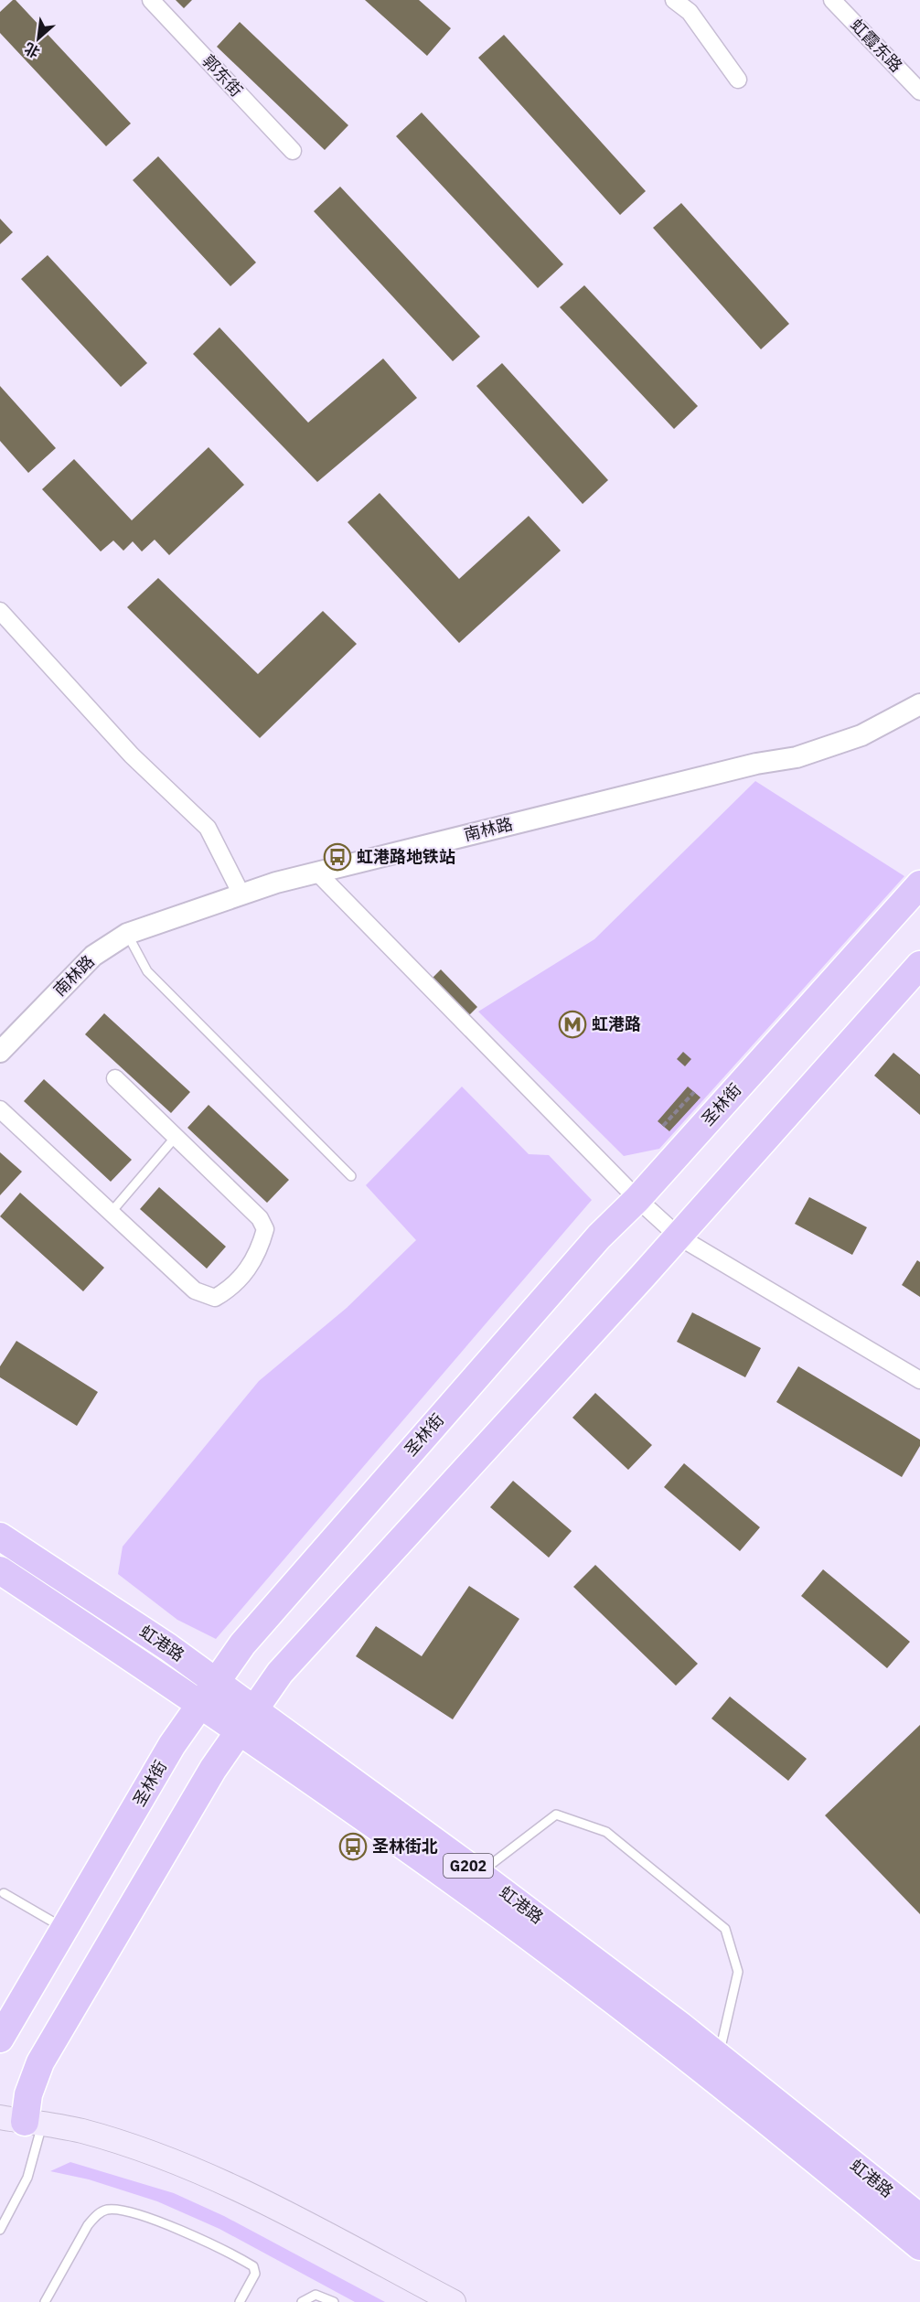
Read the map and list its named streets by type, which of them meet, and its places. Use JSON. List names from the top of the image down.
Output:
{
  "streets": {
    "highway": ["圣林街", "虹港路", "G202"],
    "street": ["虹霞东路", "郭东街", "南林路"]
  },
  "crossings": [
    ["圣林街", "虹港路"]
  ],
  "places": {
    "bus stop": ["虹港路地铁站", "圣林街北"],
    "metro station": ["虹港路"]
  },
  "north": "bottom left"
}
